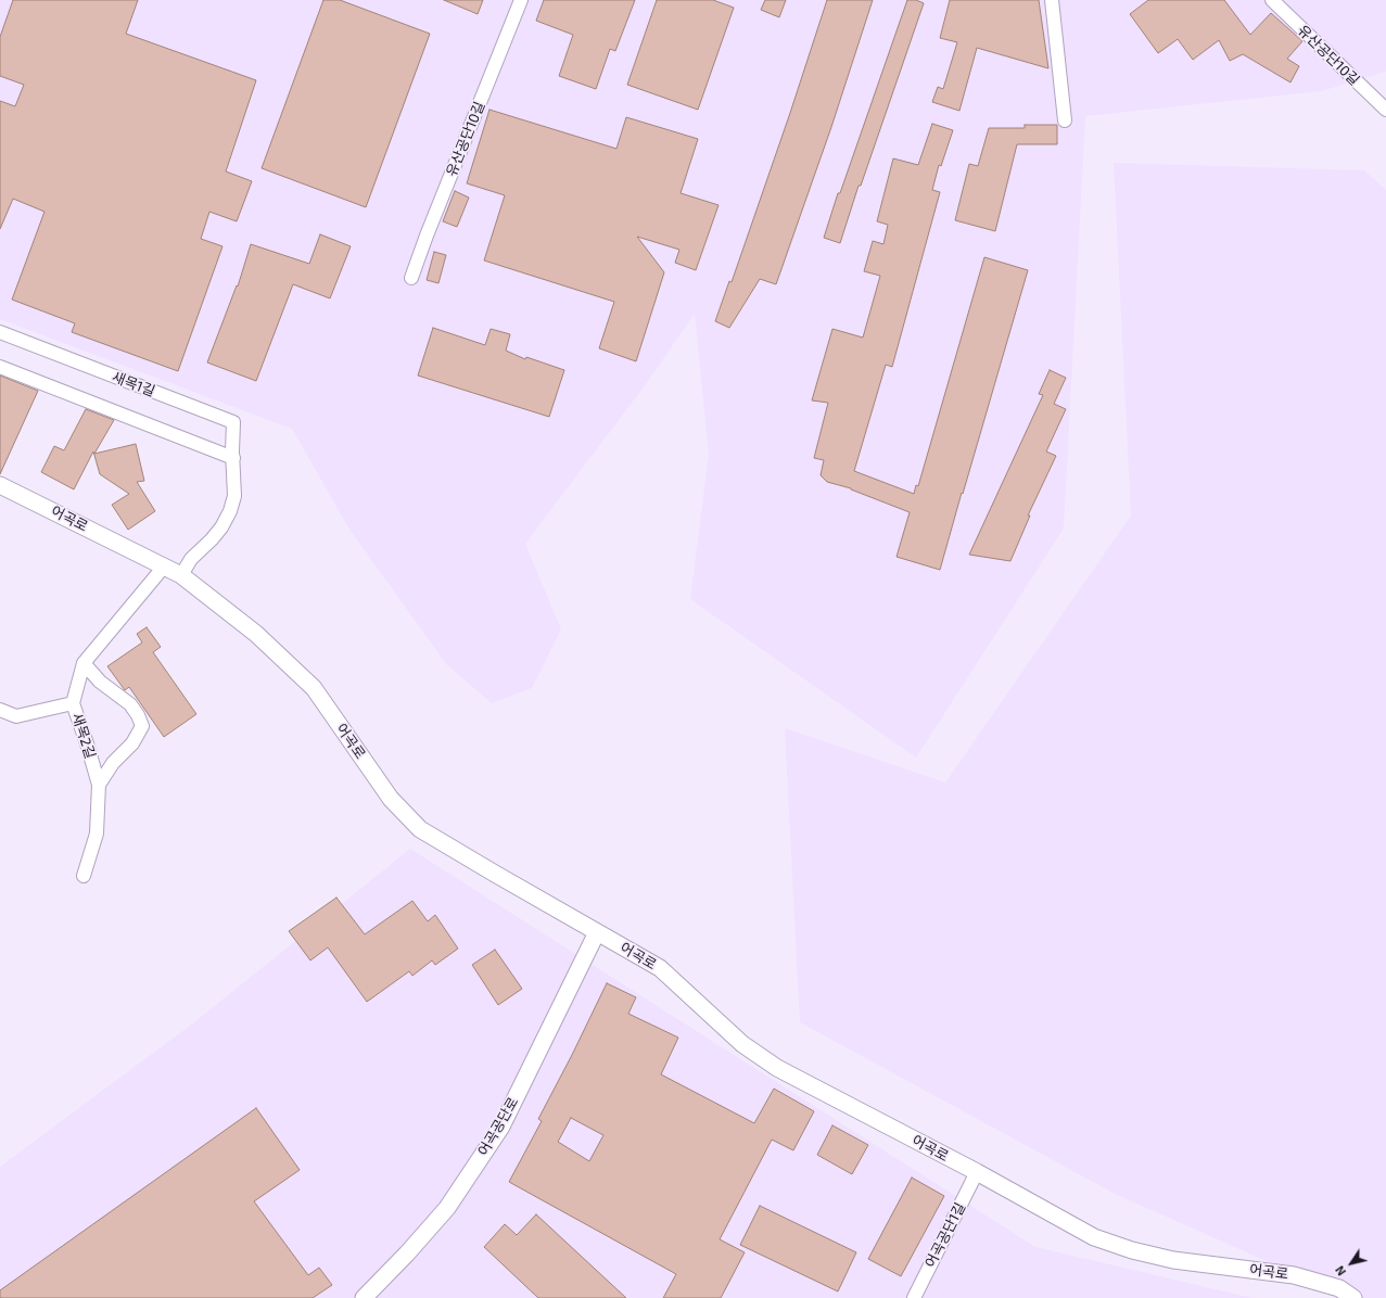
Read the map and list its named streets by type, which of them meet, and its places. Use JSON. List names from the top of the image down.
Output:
{
  "streets": {
    "street": [
      "유산공단10길",
      "새목1길",
      "어곡로",
      "새목2길",
      "어곡공단로",
      "어곡공단1길"
    ]
  },
  "crossings": [
    ["새목1길", "어곡로"],
    ["어곡로", "새목2길"],
    ["어곡로", "어곡공단로"],
    ["어곡로", "어곡공단1길"]
  ],
  "north": "bottom left"
}
